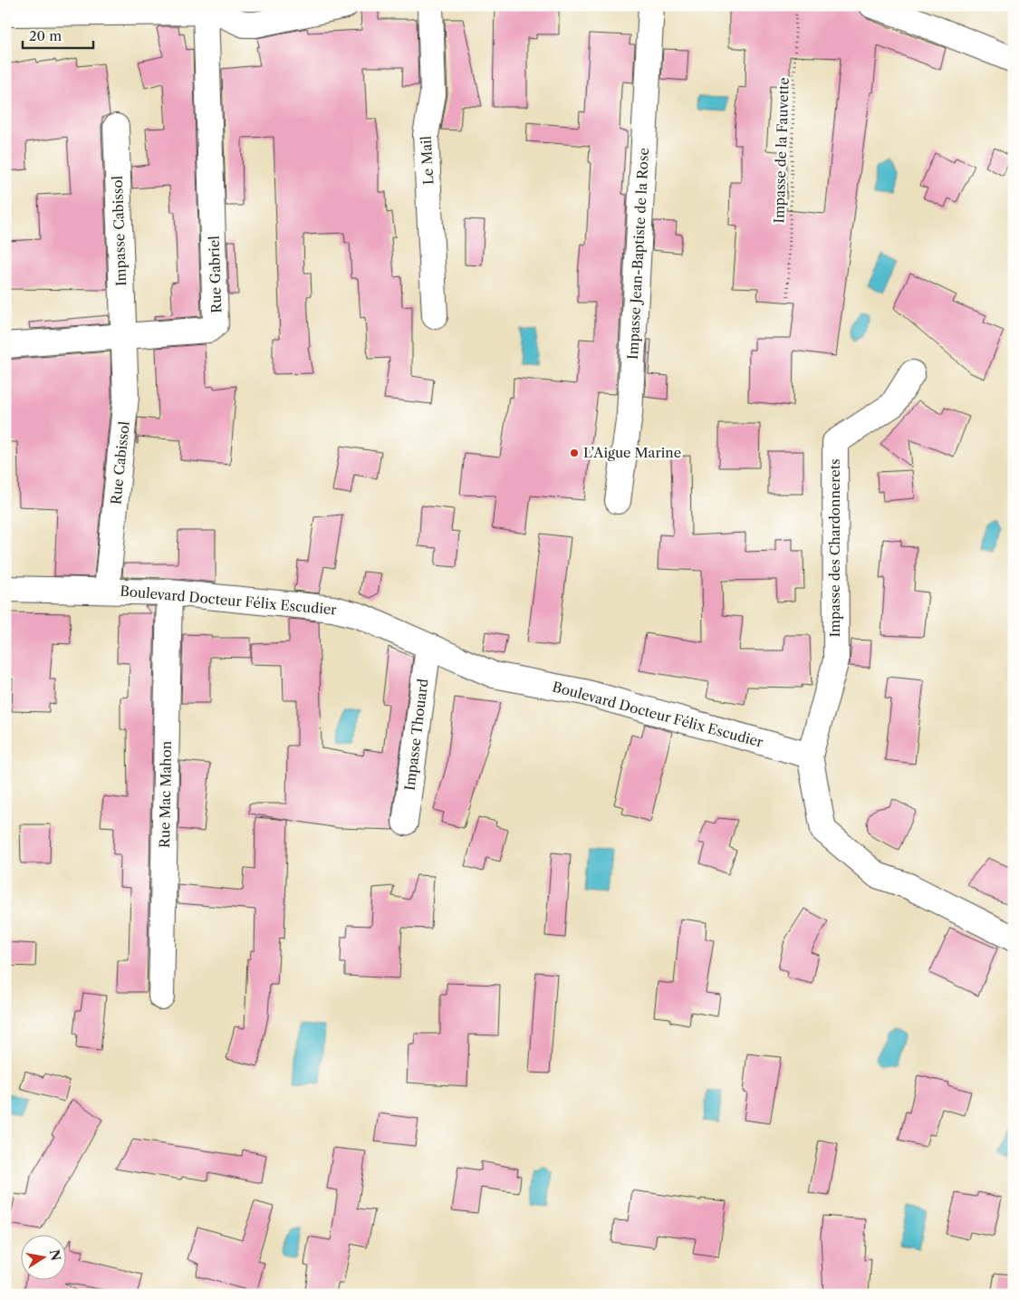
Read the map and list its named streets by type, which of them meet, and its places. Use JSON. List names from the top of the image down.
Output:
{
  "streets": {
    "street": [
      "Le Mail",
      "Impasse Cabissol",
      "Impasse Jean-Baptiste de la Rose",
      "Rue Gabriel",
      "Rue Cabissol",
      "Impasse des Chardonnerets",
      "Boulevard Docteur Félix Escudier",
      "Impasse Thouard",
      "Rue Mac Mahon"
    ],
    "path": ["Impasse de la Fauvette"]
  },
  "crossings": [
    ["Impasse Cabissol", "Rue Gabriel"],
    ["Impasse Cabissol", "Rue Cabissol"],
    ["Rue Gabriel", "Rue Cabissol"],
    ["Rue Cabissol", "Boulevard Docteur Félix Escudier"],
    ["Impasse des Chardonnerets", "Boulevard Docteur Félix Escudier"],
    ["Boulevard Docteur Félix Escudier", "Impasse Thouard"],
    ["Boulevard Docteur Félix Escudier", "Rue Mac Mahon"]
  ],
  "places": ["L’Aigue Marine"],
  "scale_bar": "20 m",
  "north": "right"
}
